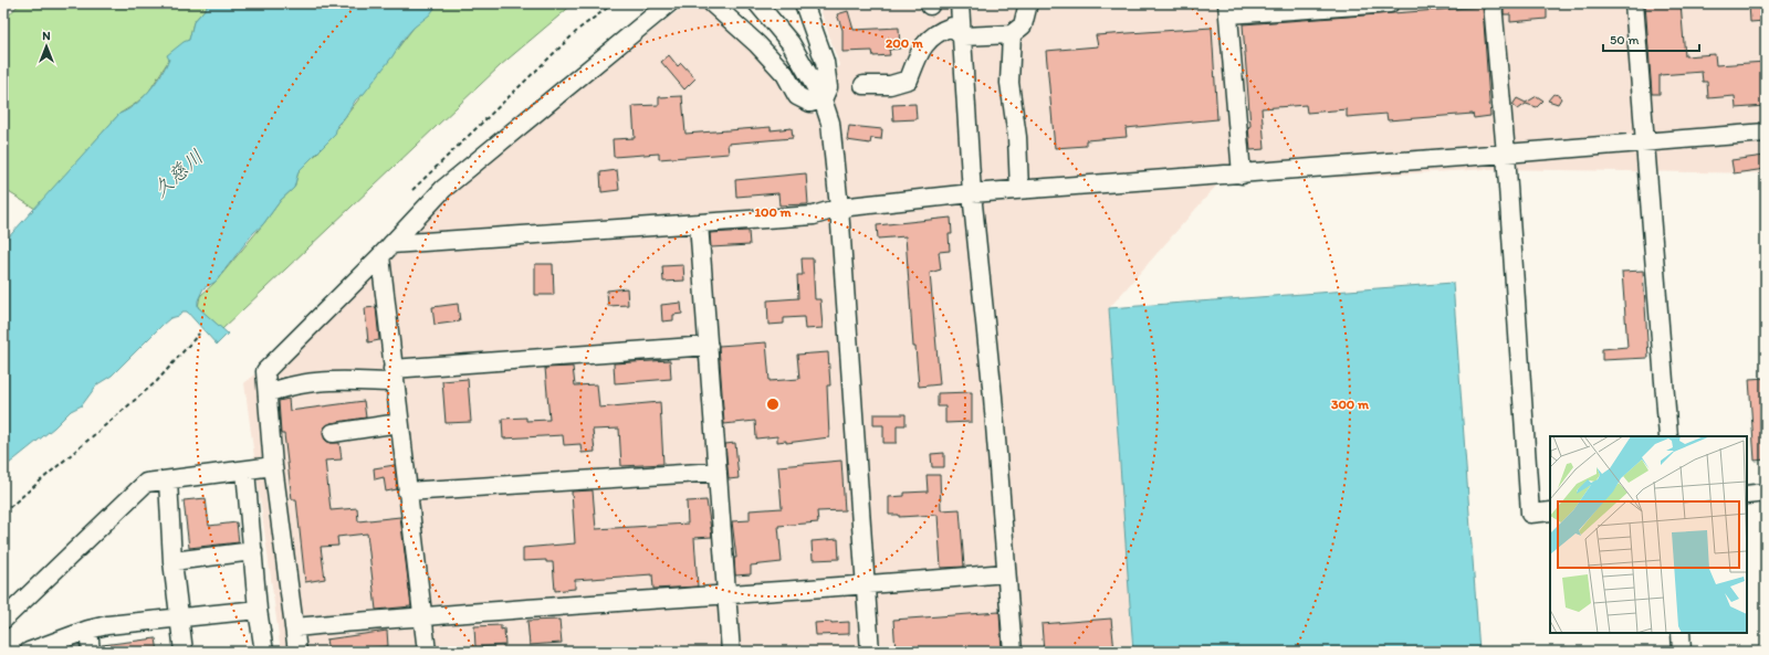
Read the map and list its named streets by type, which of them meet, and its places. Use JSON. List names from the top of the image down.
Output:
{
  "water": ["久慈川"],
  "scale_bar": "50 m",
  "north": "top",
  "rings": ["200 m", "100 m", "300 m"]
}
